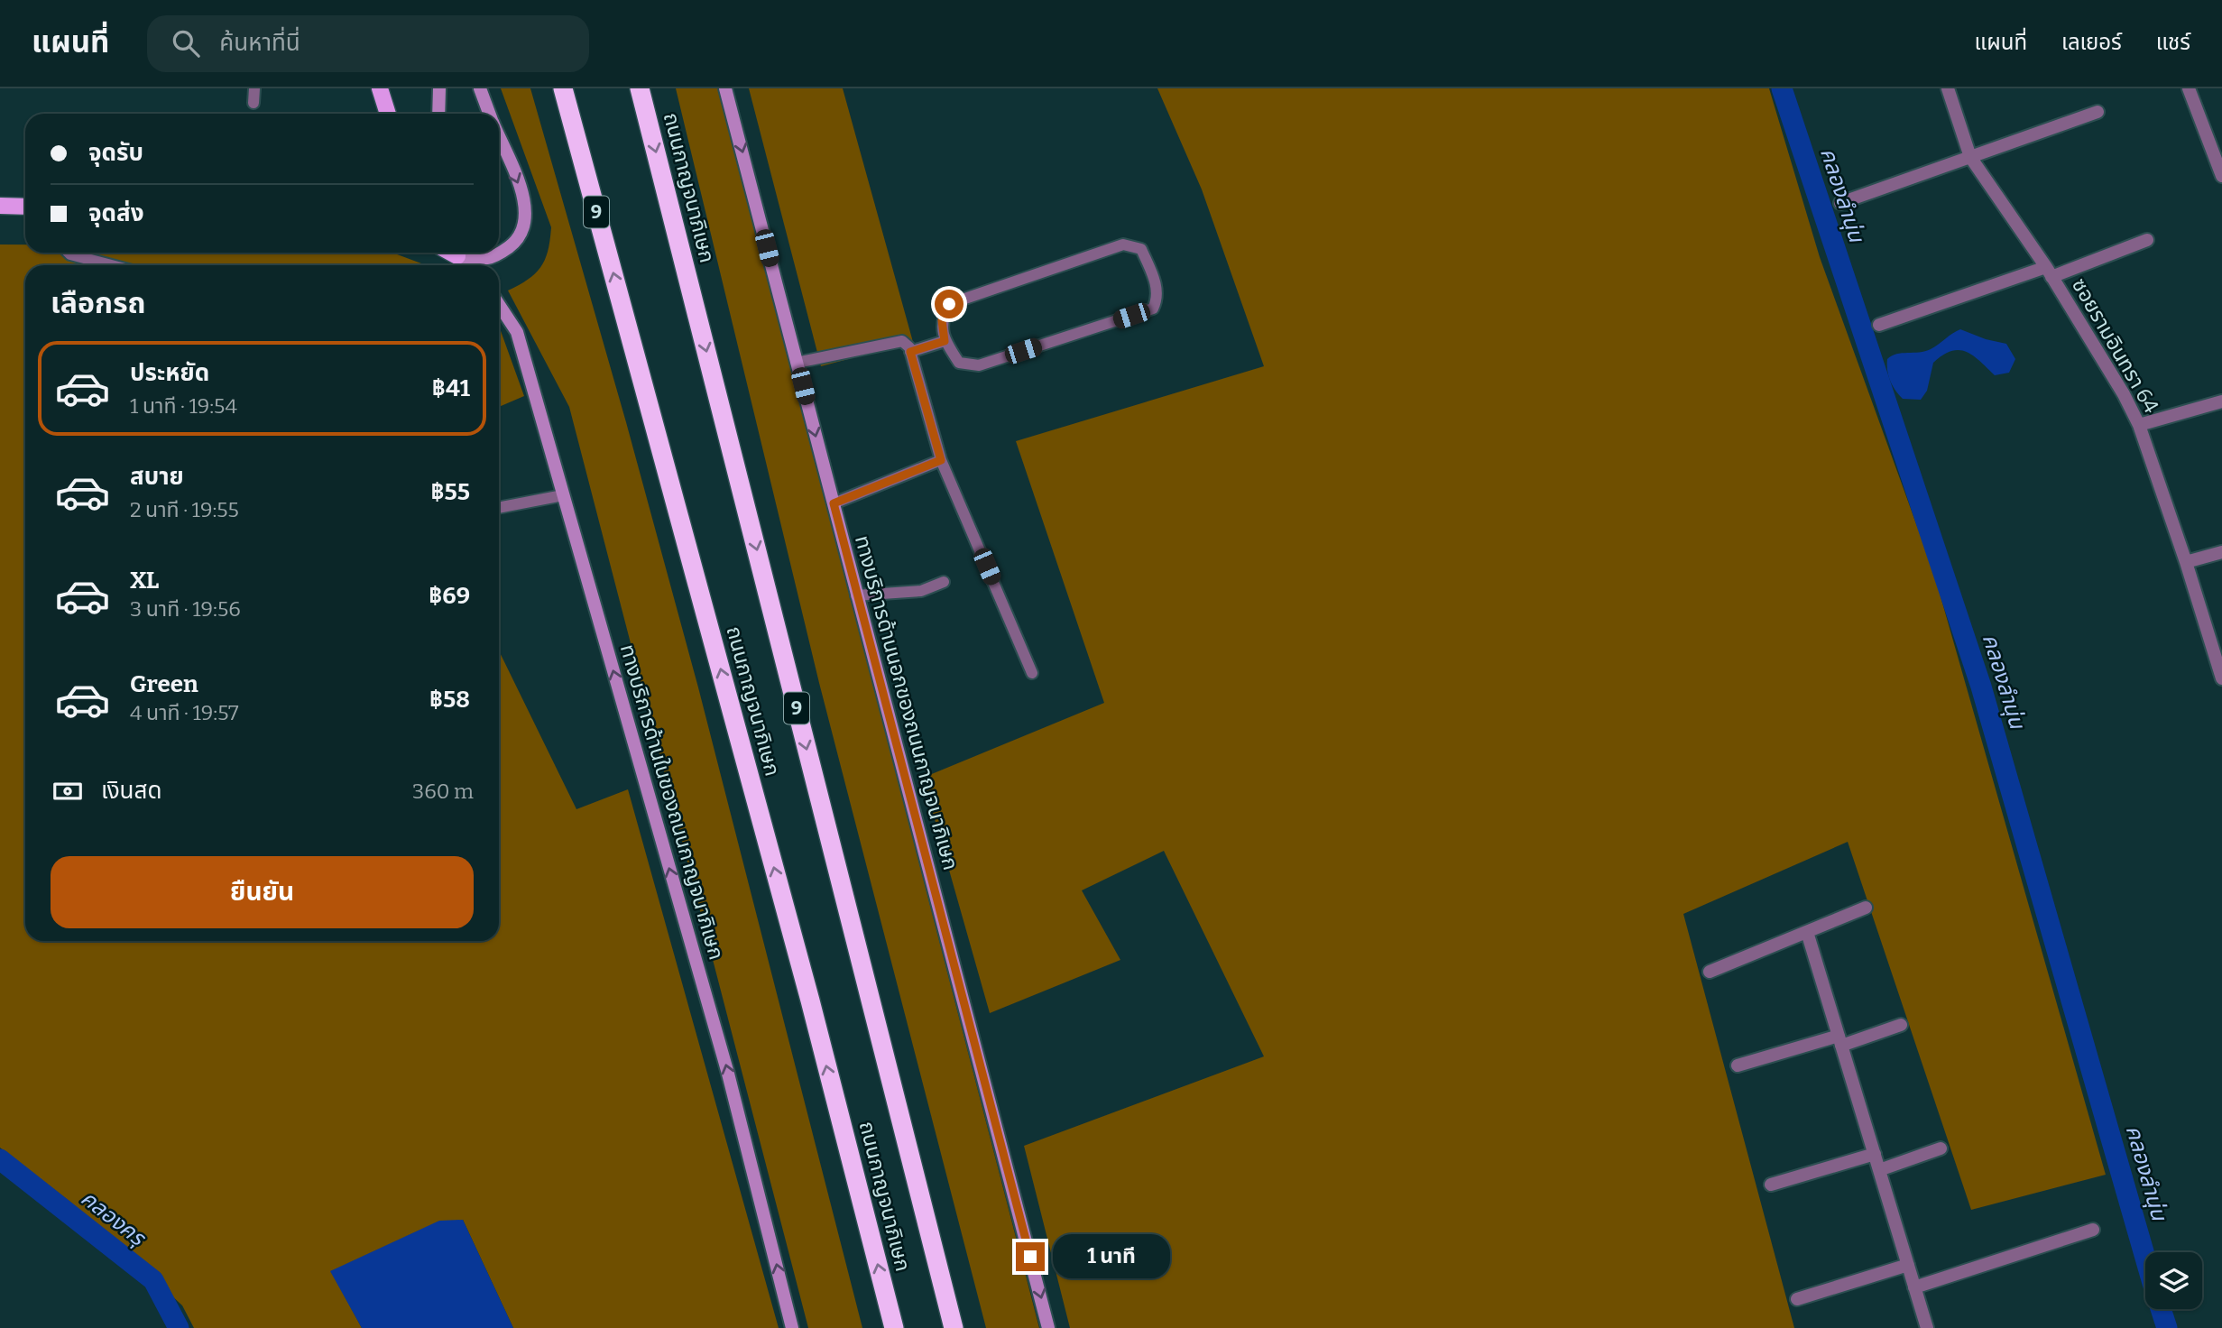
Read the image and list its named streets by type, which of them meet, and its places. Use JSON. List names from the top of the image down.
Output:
{
  "streets": {
    "highway": ["ถนนกาญจนาภิเษก", "9"],
    "main road": ["ทางบริการด้านนอกของถนนกาญจนาภิเษก", "ทางบริการด้านในของถนนกาญจนาภิเษก"],
    "street": ["ซอยรามอินทรา 64"]
  },
  "one_way": ["ทางบริการด้านนอกของถนนกาญจนาภิเษก", "ทางบริการด้านในของถนนกาญจนาภิเษก"],
  "water": ["คลองลำนุ่น", "คลองครุ"],
  "page": {
    "header": "แผนที่",
    "search": "ค้นหาที่นี่",
    "nav": ["แผนที่", "เลเยอร์", "แชร์"],
    "banner": ["จุดรับ", "จุดส่ง"],
    "heading": "เลือกรถ",
    "list": [
      {
        "name": "ประหยัด",
        "note": "1 นาที · 19:54",
        "value": "฿41"
      },
      {
        "name": "สบาย",
        "note": "2 นาที · 19:55",
        "value": "฿55"
      },
      {
        "name": "XL",
        "note": "3 นาที · 19:56",
        "value": "฿69"
      },
      {
        "name": "Green",
        "note": "4 นาที · 19:57",
        "value": "฿58"
      }
    ],
    "pay": ["เงินสด", "360 m"],
    "buttons": "ยืนยัน",
    "bubble": "1 นาที"
  }
}
